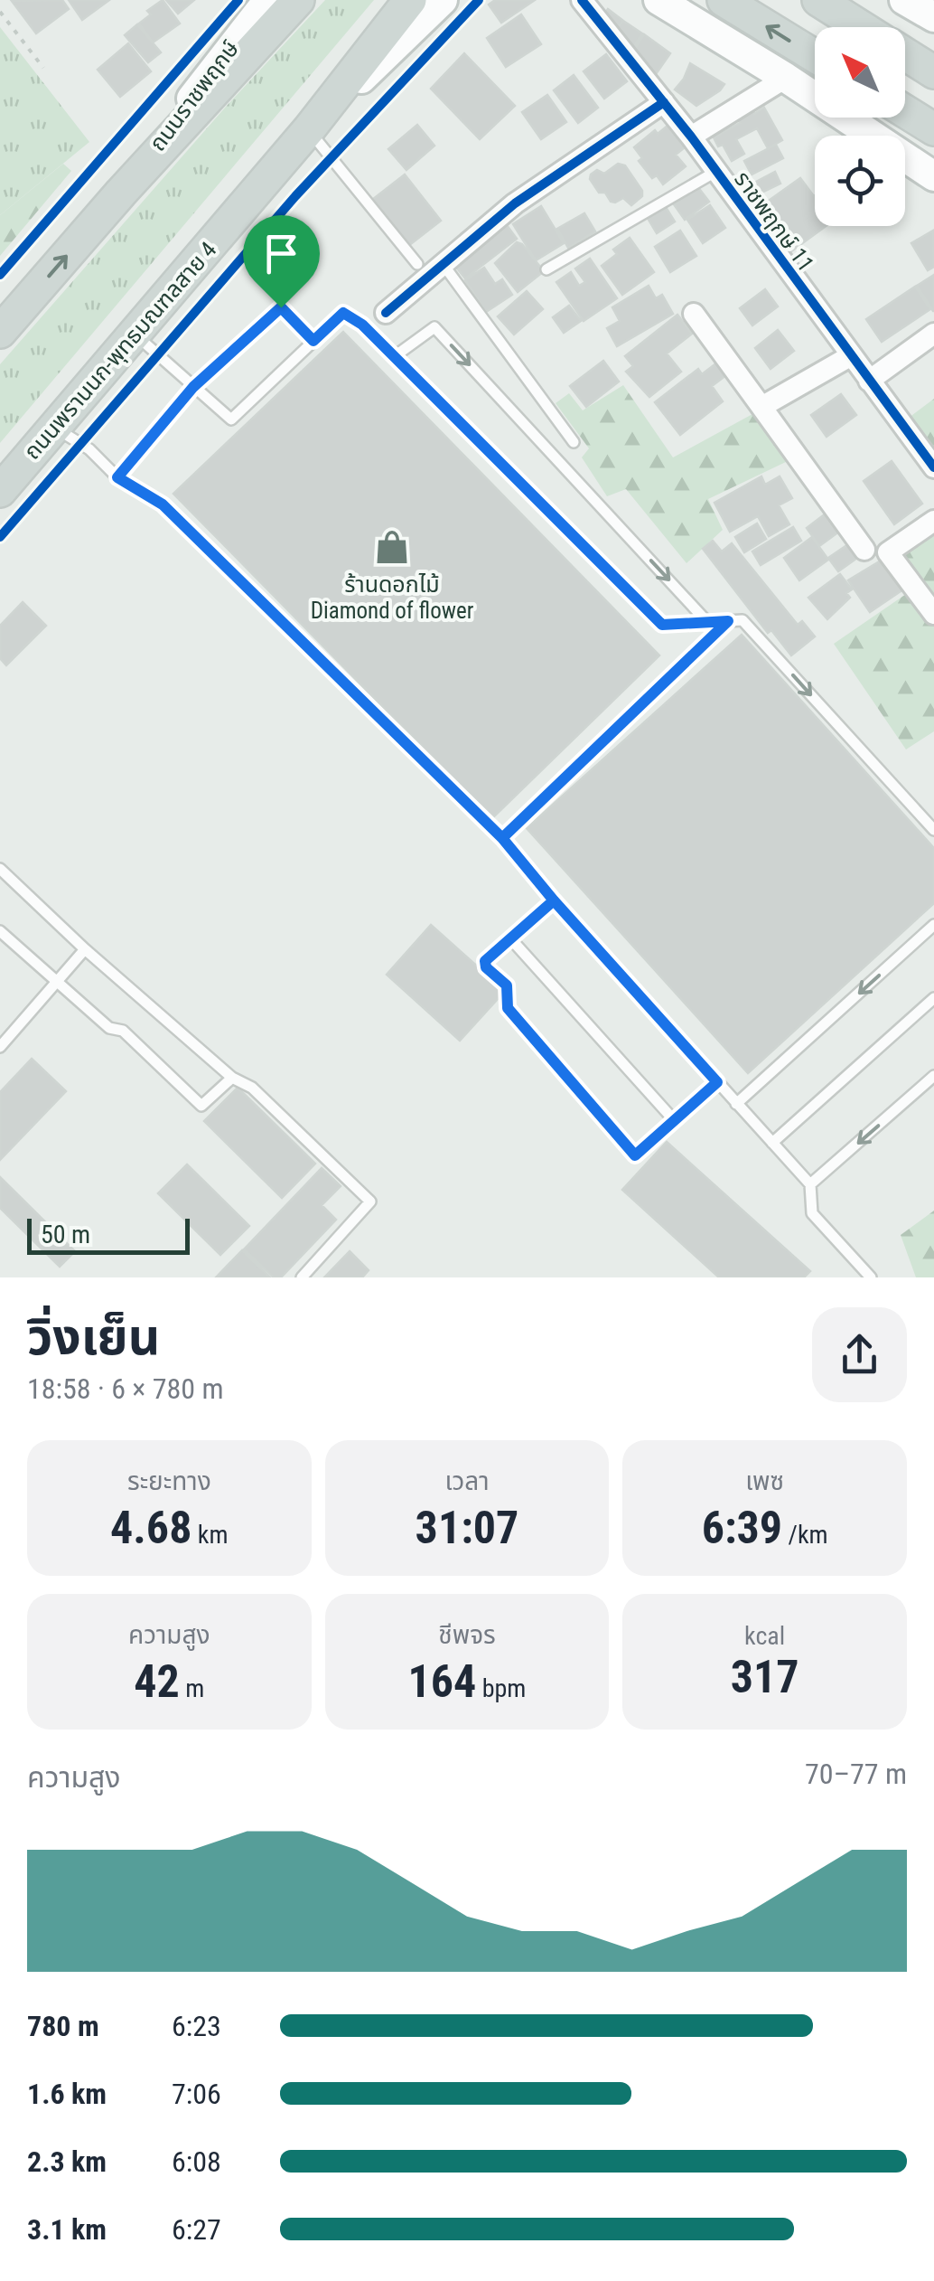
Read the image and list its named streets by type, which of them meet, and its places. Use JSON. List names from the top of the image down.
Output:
{
  "streets": {
    "main road": ["ถนนราชพฤกษ์", "ถนนพรานนก-พุทธมณฑลสาย 4"],
    "street": ["ราชพฤกษ์ 11"]
  },
  "places": {
    "shop": ["ร้านดอกไม้ Diamond of flower"]
  },
  "scale_bar": "50 m",
  "north": "top left",
  "page": {
    "scale": "50 m",
    "heading": ["วิ่งเย็น", "18:58 · 6 × 780 m"],
    "stats": [
      ["ระยะทาง", "4.68 km"],
      ["เวลา", "31:07"],
      ["เพซ", "6:39 /km"],
      ["ความสูง", "42 m"],
      ["ชีพจร", "164 bpm"],
      ["kcal", "317"]
    ],
    "chart": ["ความสูง", "70–77 m"],
    "list": [
      {
        "name": "780 m",
        "note": "6:23"
      },
      {
        "name": "1.6 km",
        "note": "7:06"
      },
      {
        "name": "2.3 km",
        "note": "6:08"
      },
      {
        "name": "3.1 km",
        "note": "6:27"
      }
    ]
  }
}
